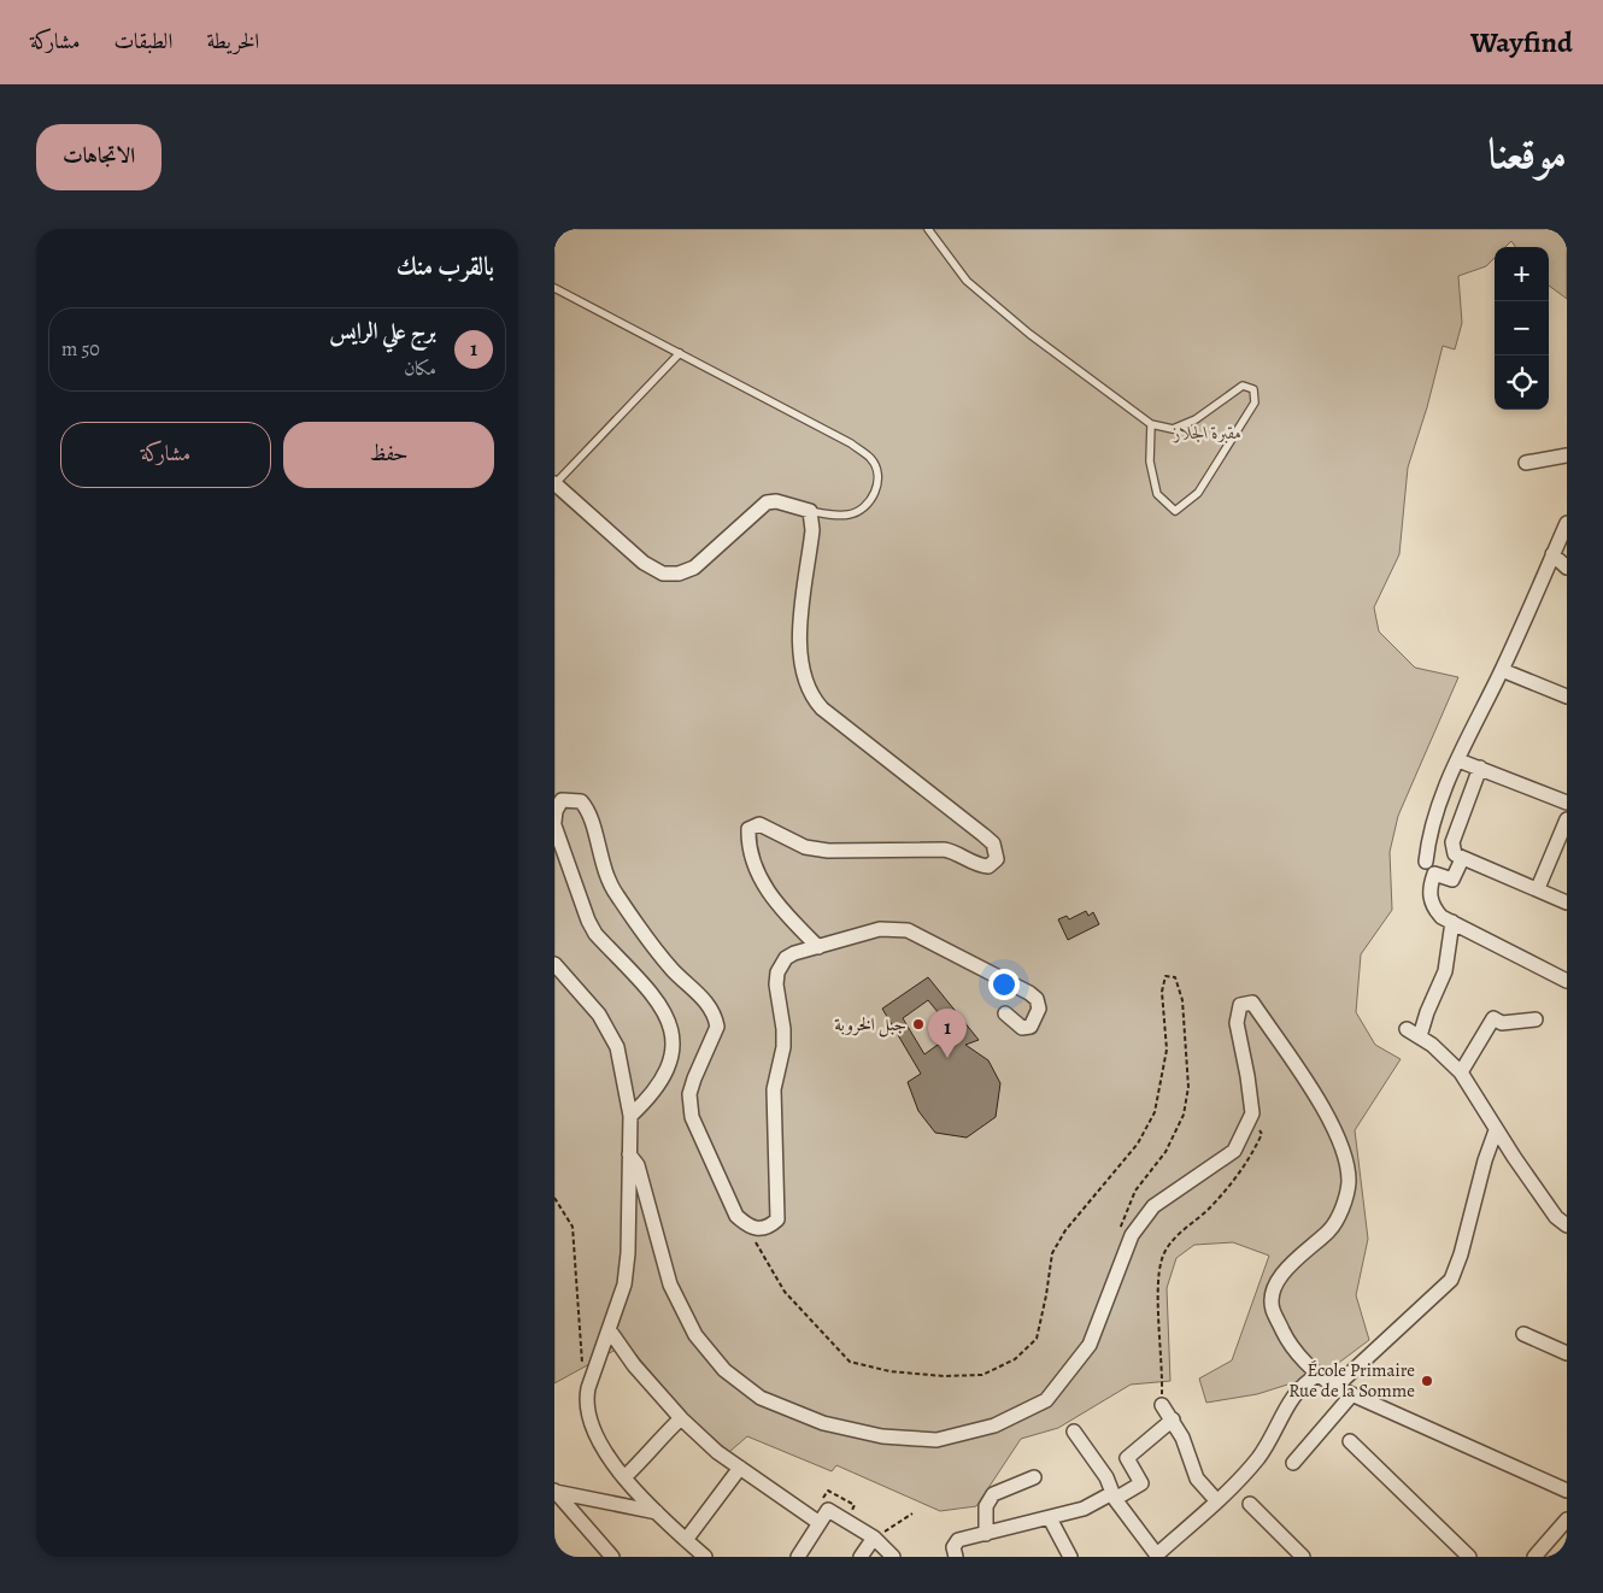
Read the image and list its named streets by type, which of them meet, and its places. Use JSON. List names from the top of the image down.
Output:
{
  "parks": ["مقبرة الجلاز"],
  "places": ["جبل الخروبة", "École Primaire Rue de la Somme"],
  "page": {
    "header": "Wayfind",
    "nav": ["الخريطة", "الطبقات", "مشاركة"],
    "title": "موقعنا",
    "buttons": [
      "الاتجاهات",
      ["حفظ", "مشاركة"]
    ],
    "heading": "بالقرب منك",
    "map_buttons": ["+", "−"],
    "list": [
      {
        "mark": "1",
        "name": "برج علي الرايس",
        "note": "مكان",
        "value": "50 m"
      }
    ],
    "pins": "1"
  }
}
